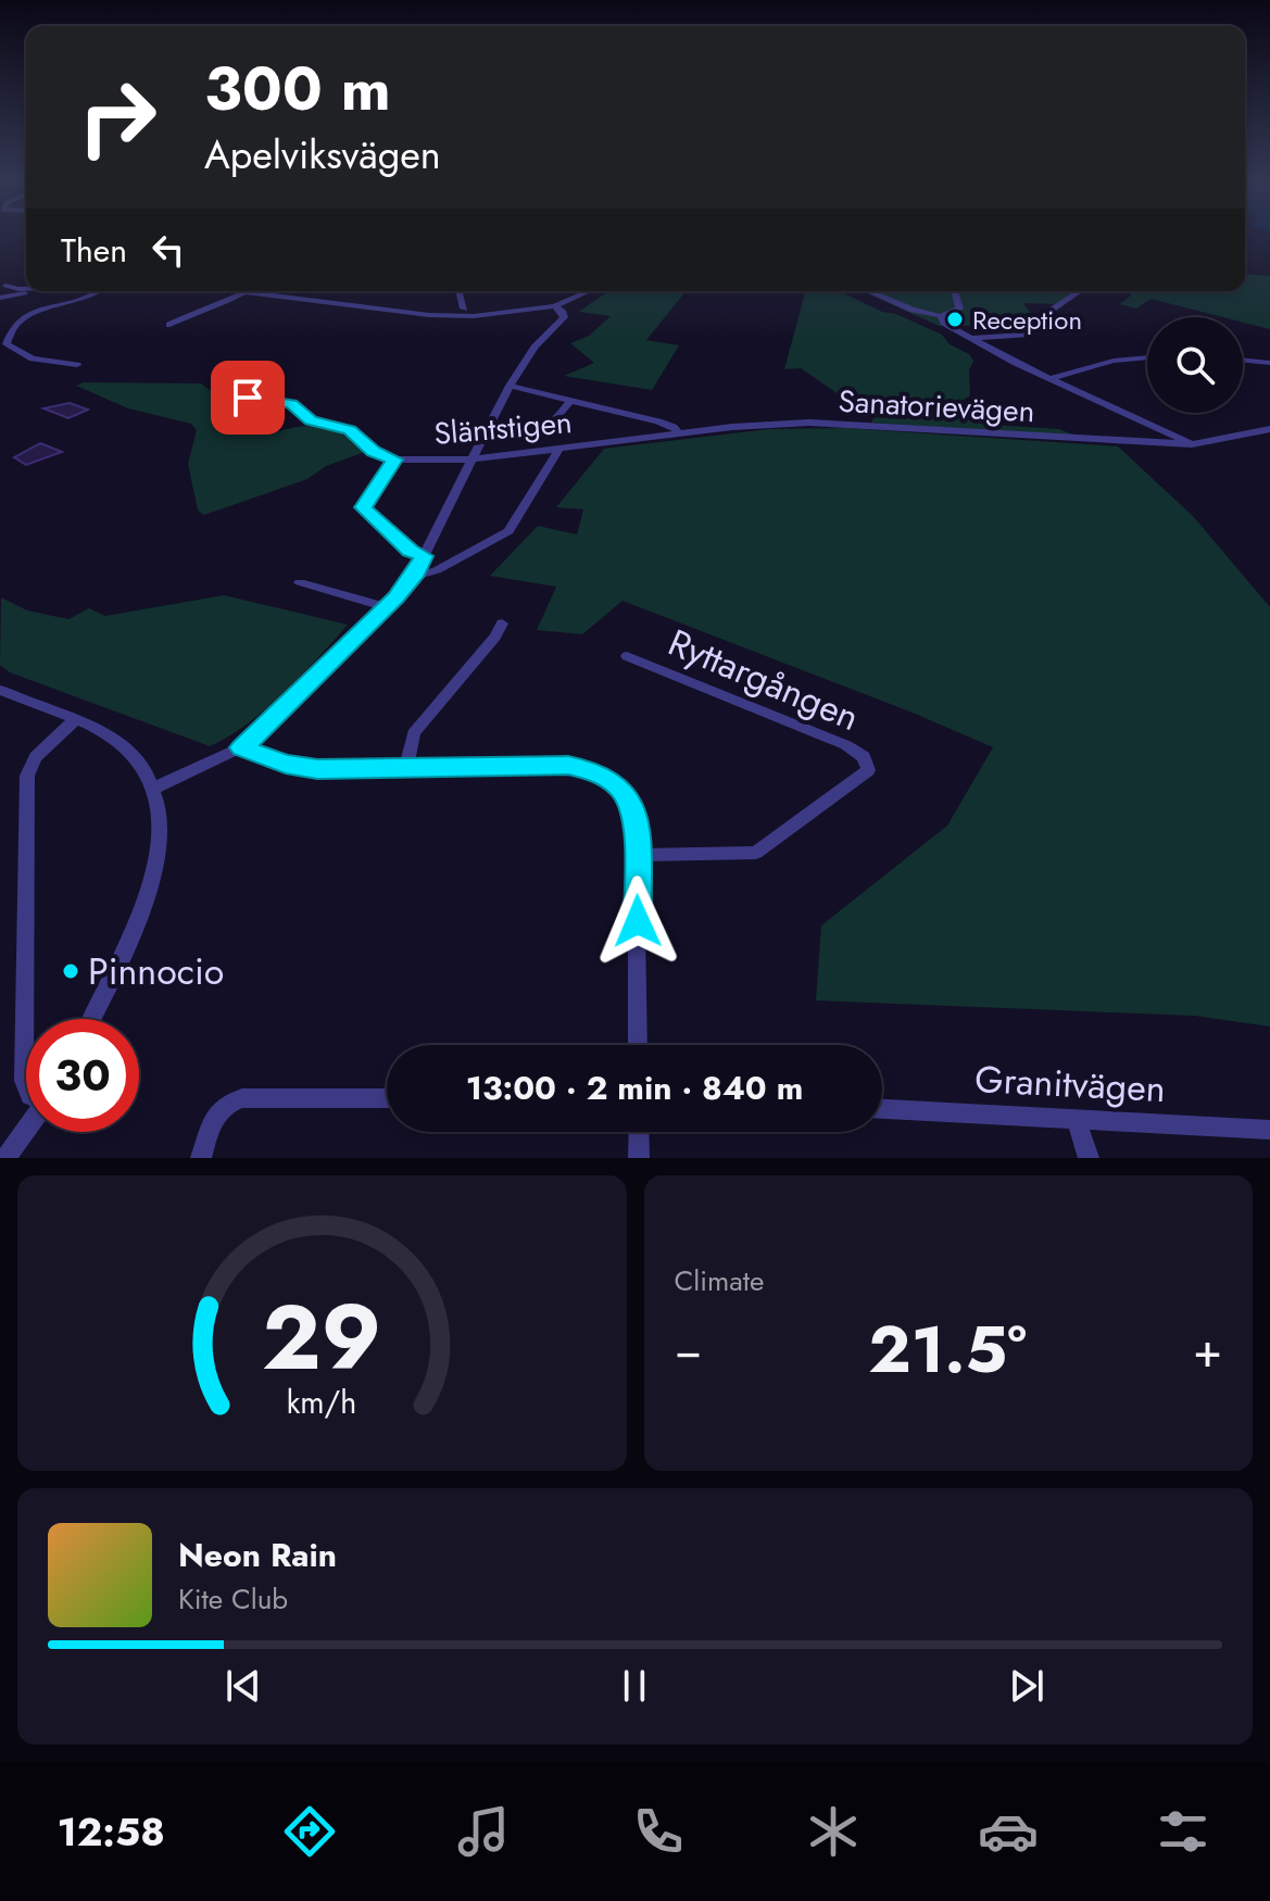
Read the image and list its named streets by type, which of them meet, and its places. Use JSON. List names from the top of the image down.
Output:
{
  "streets": {
    "street": [
      "Sanatorievägen",
      "Släntstigen",
      "Ryttargången",
      "Granitvägen"
    ]
  },
  "crossings": [
    ["Sanatorievägen", "Släntstigen"]
  ],
  "places": ["Reception", "Pinnocio"],
  "page": {
    "turn": ["300 m", "Apelviksvägen"],
    "then": "Then",
    "limit": "30",
    "trip": "13:00 · 2 min · 840 m",
    "tile": "Climate",
    "heat": ["−", "21.5°", "+"],
    "song": ["Neon Rain", "Kite Club"],
    "tabs": "12:58",
    "gauge": ["29", "km/h"]
  }
}
